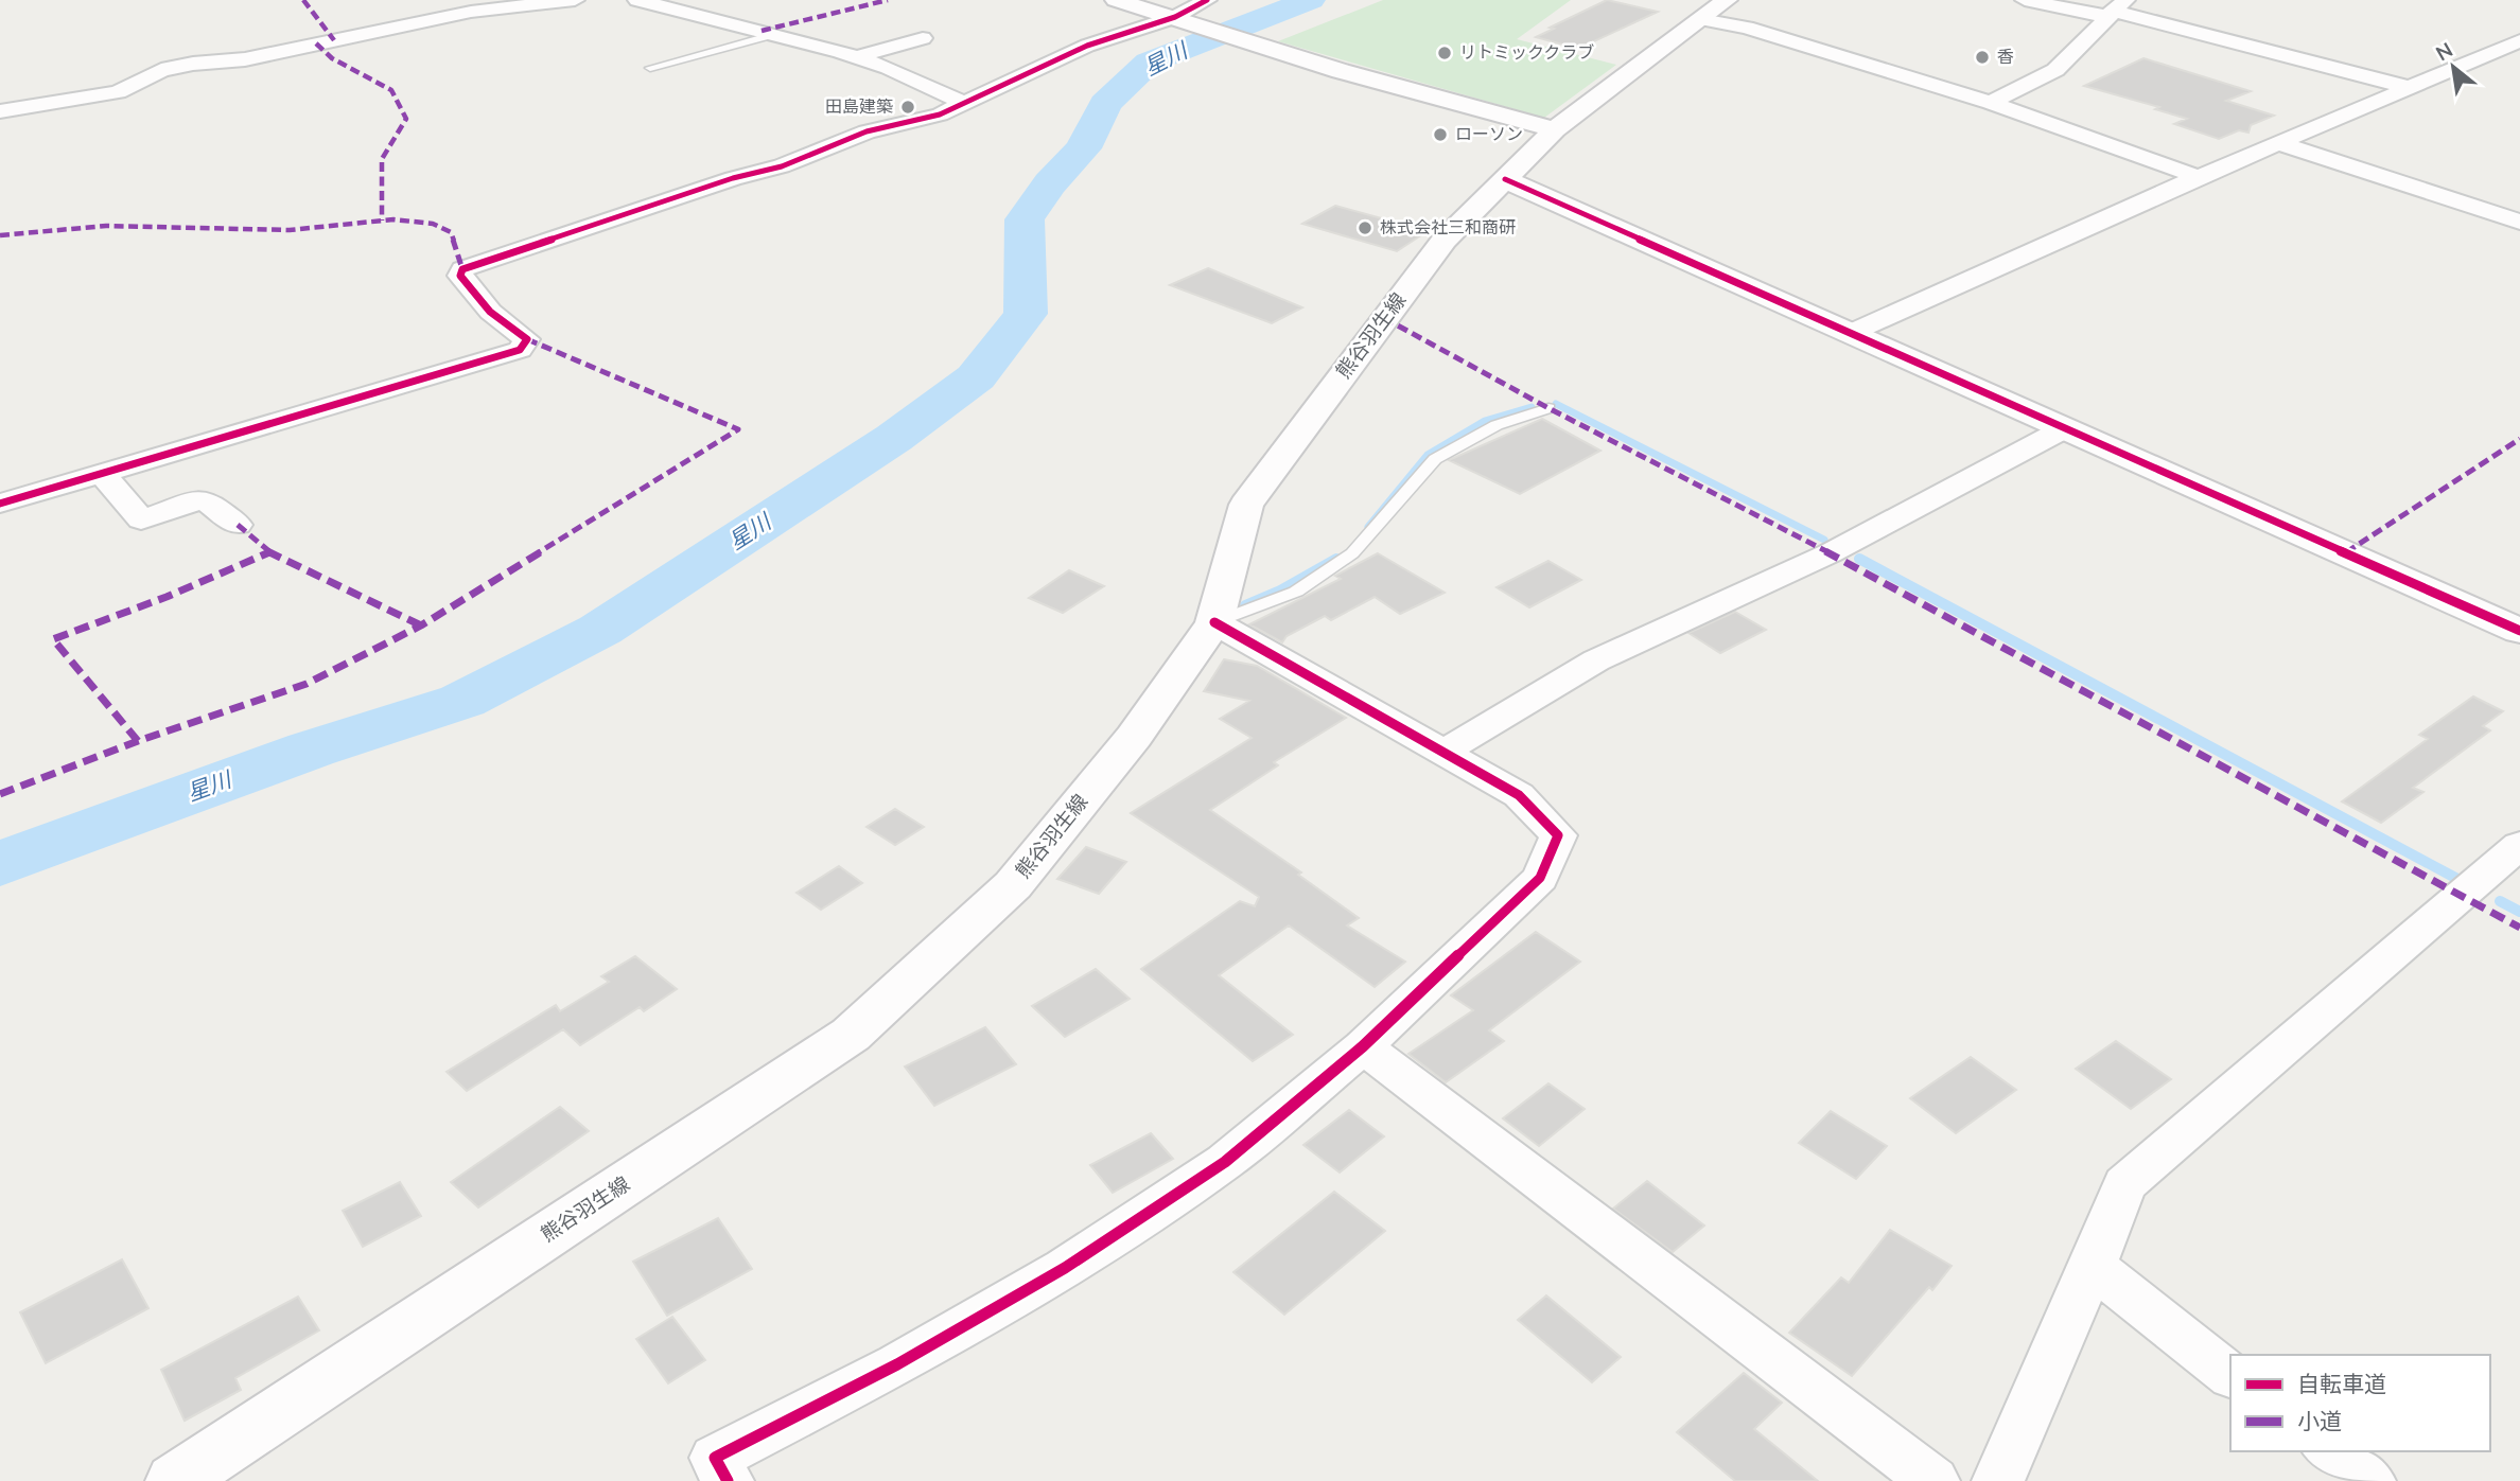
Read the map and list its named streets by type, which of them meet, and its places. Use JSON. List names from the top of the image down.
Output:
{
  "streets": {
    "main road": ["熊谷羽生線"]
  },
  "water": ["星川"],
  "places": [
    "リトミッククラブ",
    "香",
    "田島建築",
    "ローソン",
    "株式会社三和商研"
  ],
  "legend": ["自転車道", "小道"],
  "north": "top left"
}
